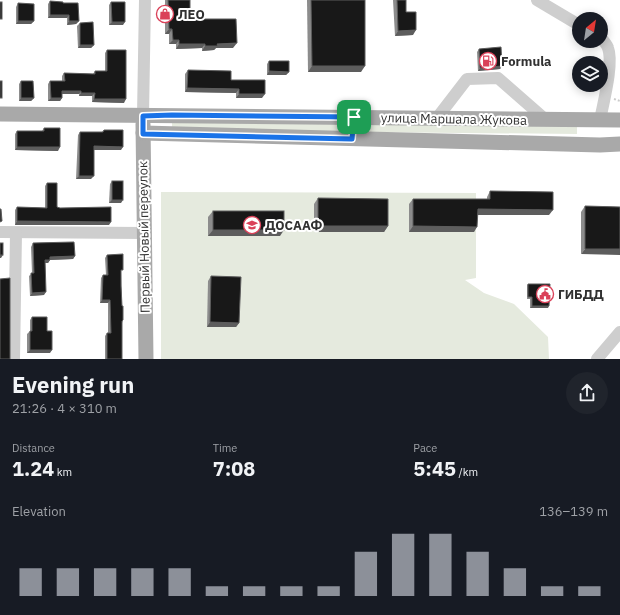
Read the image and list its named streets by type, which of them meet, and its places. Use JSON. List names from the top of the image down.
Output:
{
  "streets": {
    "main road": ["улица Маршала Жукова", "Первый Новый переулок"]
  },
  "crossings": [
    ["улица Маршала Жукова", "Первый Новый переулок"]
  ],
  "places": {
    "shop": ["ЛЕО"],
    "fuel station": ["Formula"],
    "school or university": ["ДОСААФ"],
    "public building": ["ГИБДД"]
  },
  "north": "top right",
  "page": {
    "heading": ["Evening run", "21:26 · 4 × 310 m"],
    "stats": [
      ["Distance", "1.24 km"],
      ["Time", "7:08"],
      ["Pace", "5:45 /km"]
    ],
    "chart": ["Elevation", "136–139 m"]
  }
}
